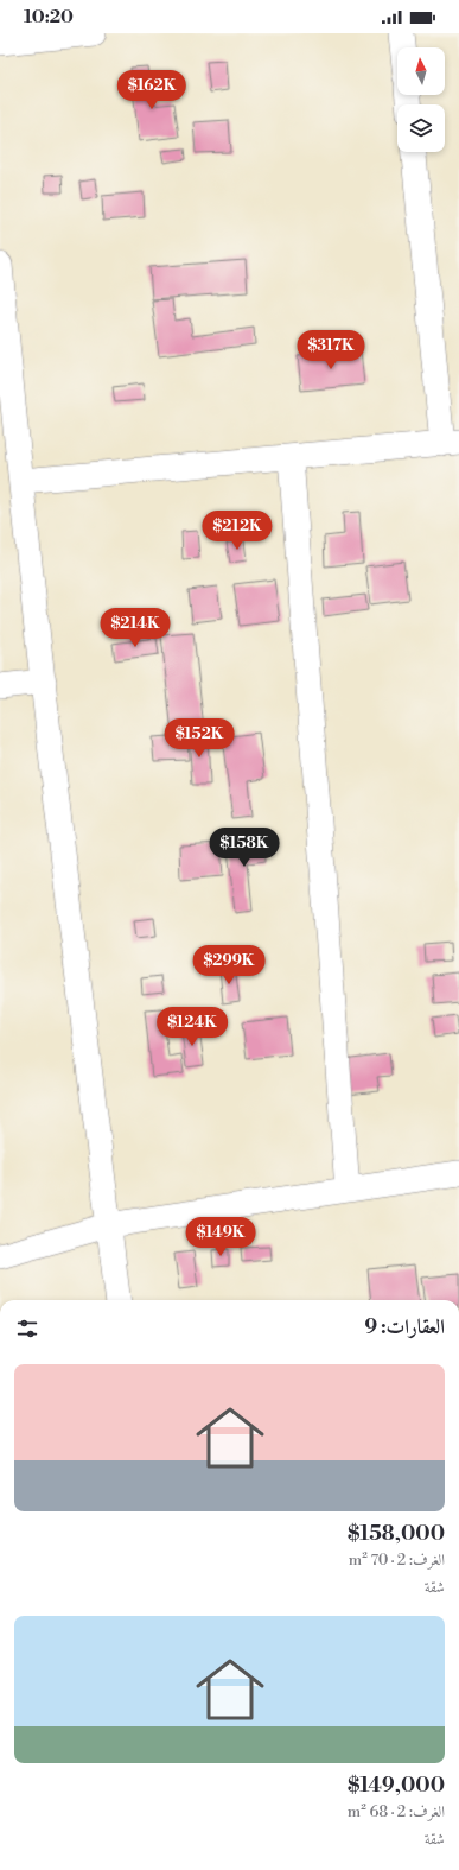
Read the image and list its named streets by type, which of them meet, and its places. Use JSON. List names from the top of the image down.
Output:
{
  "north": "top",
  "page": {
    "status": "10:20",
    "price": [
      "$162K",
      "$317K",
      "$212K",
      "$214K",
      "$152K",
      "$158K",
      "$299K",
      "$124K",
      "$149K"
    ],
    "heading": "العقارات: 9",
    "list": [
      {
        "name": "$158,000",
        "note": "الغرف: 2 · 70 m² · شقة"
      },
      {
        "name": "$149,000",
        "note": "الغرف: 2 · 68 m² · شقة"
      }
    ]
  }
}
